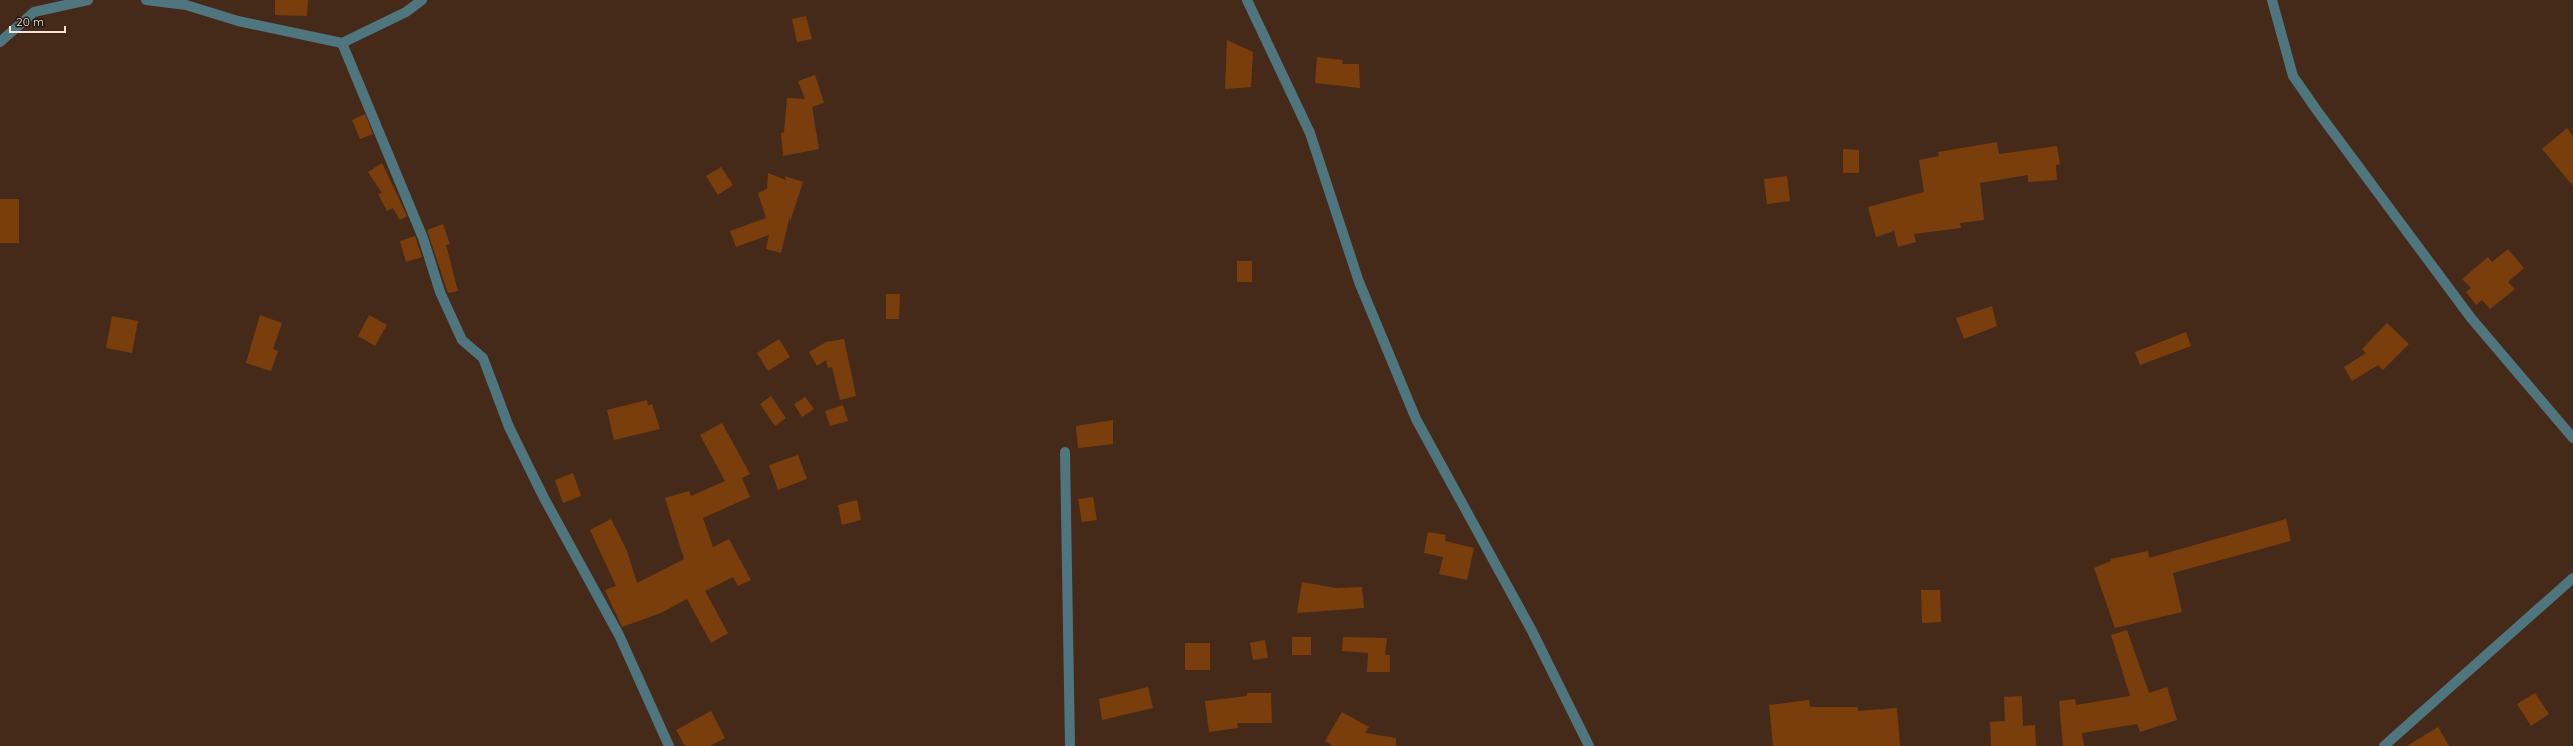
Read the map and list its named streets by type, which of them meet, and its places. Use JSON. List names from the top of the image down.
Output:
{
  "scale_bar": "20 m"
}
